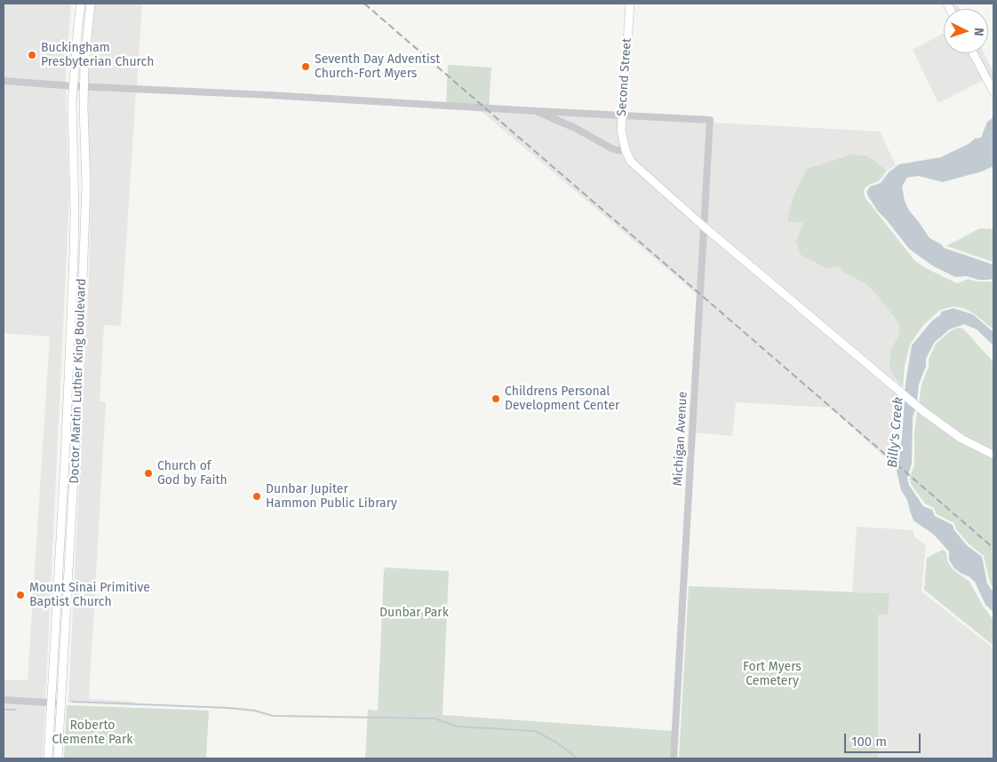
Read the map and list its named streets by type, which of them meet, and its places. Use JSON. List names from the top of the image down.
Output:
{
  "streets": {
    "main road": ["Second Street", "Doctor Martin Luther King Boulevard"],
    "street": ["Michigan Avenue"]
  },
  "crossings": [
    ["Second Street", "Michigan Avenue"]
  ],
  "water": ["Billy's Creek"],
  "parks": ["Dunbar Park", "Fort Myers Cemetery", "Roberto Clemente Park"],
  "places": [
    "Buckingham Presbyterian Church",
    "Seventh Day Adventist Church-Fort Myers",
    "Childrens Personal Development Center",
    "Church of God by Faith",
    "Dunbar Jupiter Hammon Public Library",
    "Mount Sinai Primitive Baptist Church"
  ],
  "scale_bar": "100 m",
  "north": "right"
}
